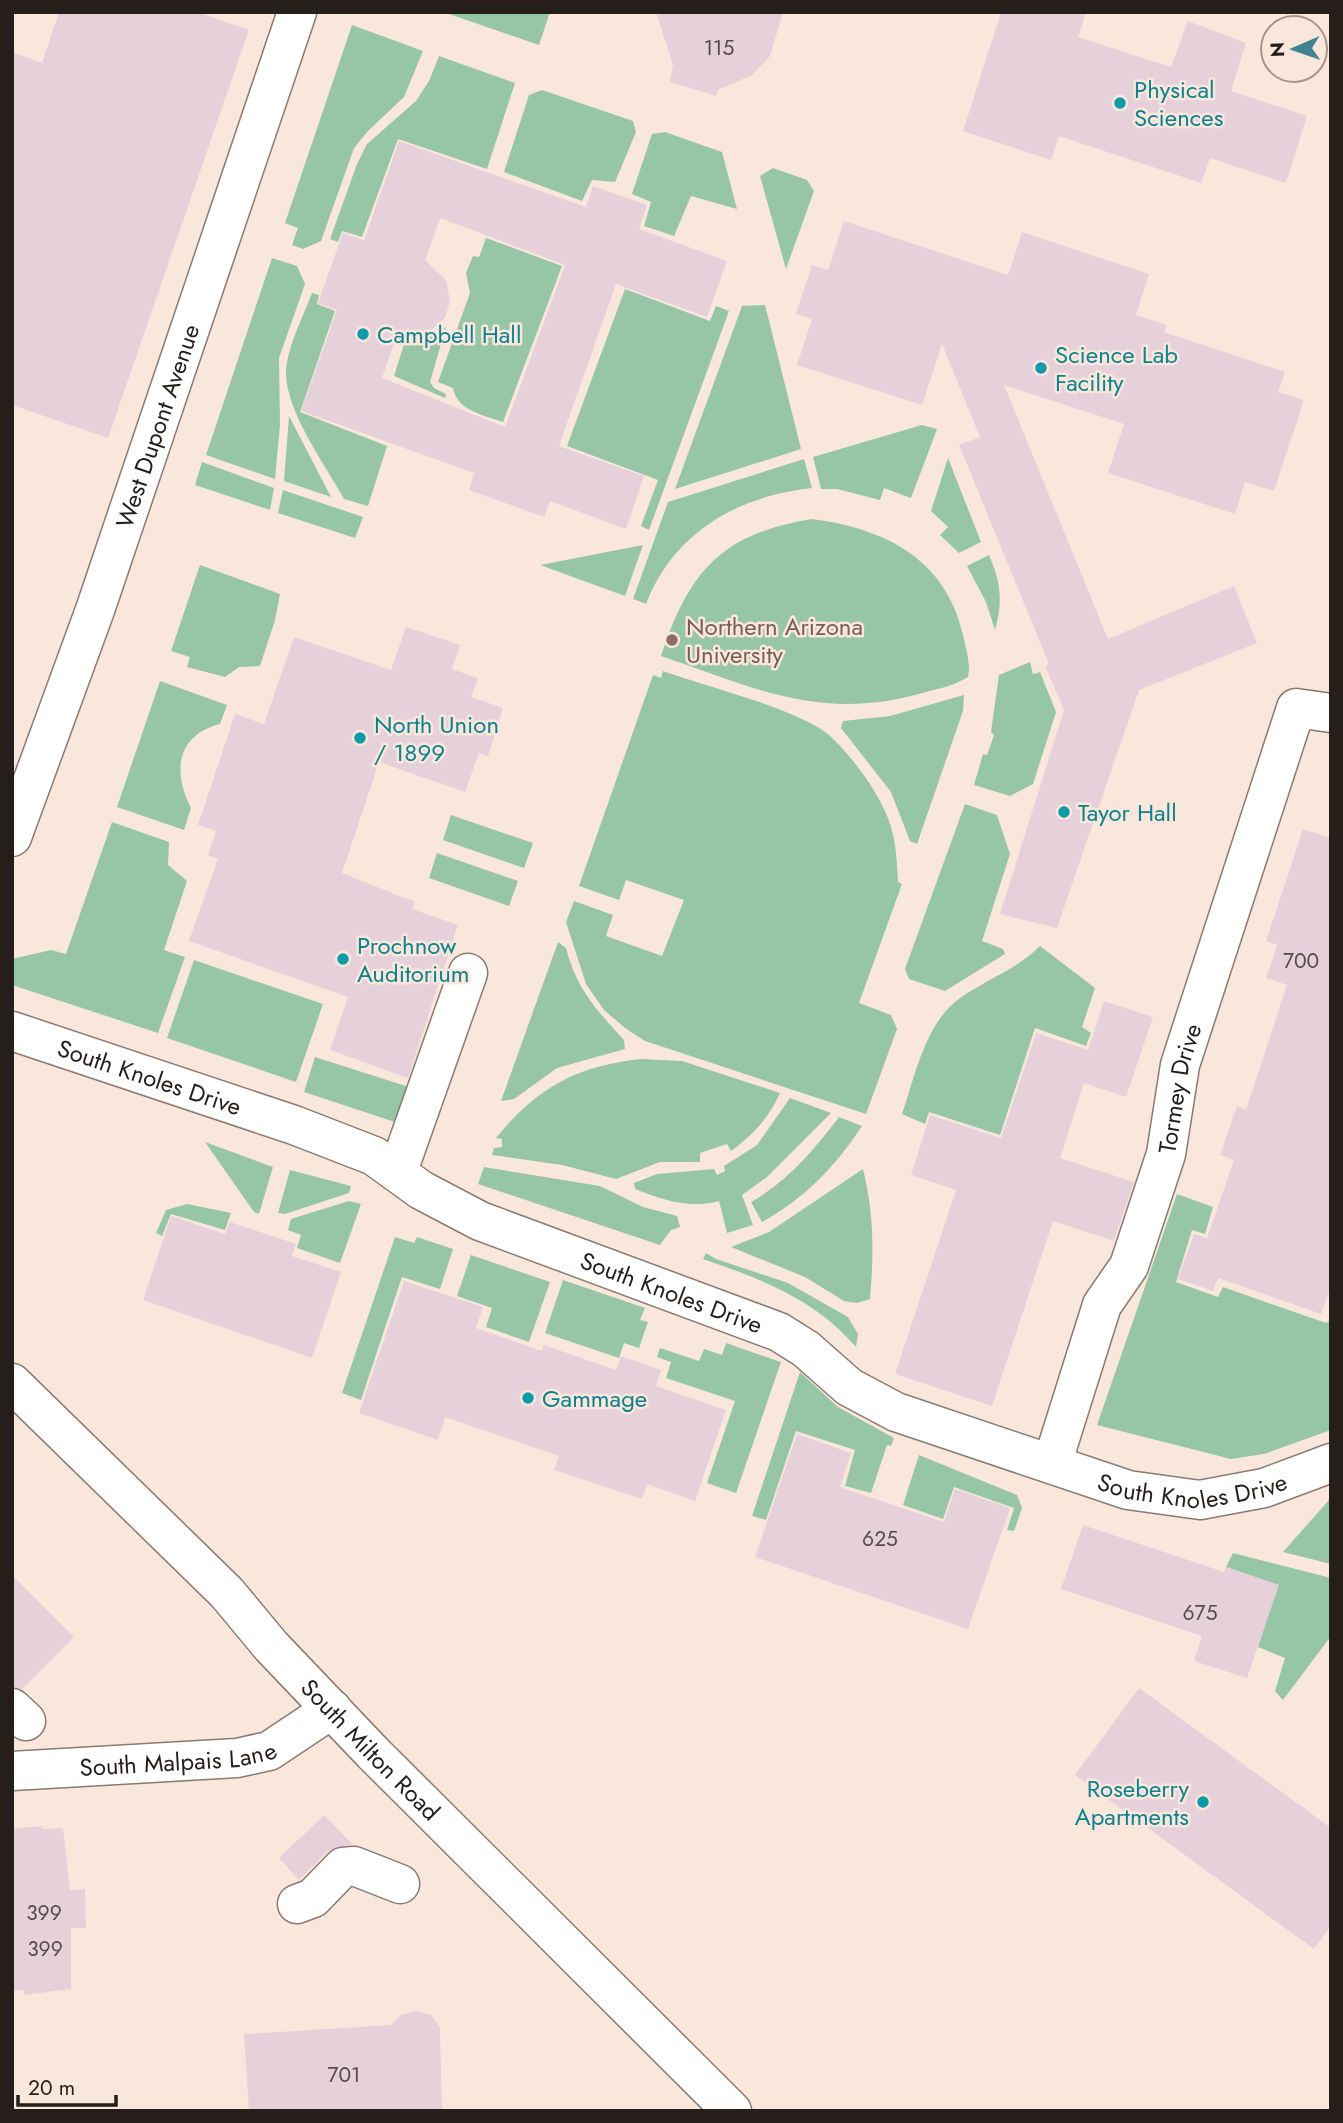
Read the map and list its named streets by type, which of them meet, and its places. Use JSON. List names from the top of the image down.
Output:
{
  "streets": {
    "street": [
      "West Dupont Avenue",
      "South Knoles Drive",
      "Tormey Drive",
      "South Milton Road",
      "South Malpais Lane"
    ]
  },
  "crossings": [
    ["South Knoles Drive", "Tormey Drive"],
    ["South Milton Road", "South Malpais Lane"]
  ],
  "places": [
    "Physical Sciences",
    "Campbell Hall",
    "Science Lab Facility",
    "Northern Arizona University",
    "North Union / 1899",
    "Tayor Hall",
    "Prochnow Auditorium",
    "Gammage",
    "Roseberry Apartments"
  ],
  "house_numbers": [
    "115",
    "700",
    "625",
    "675",
    "399",
    "399",
    "701"
  ],
  "scale_bar": "20 m",
  "north": "left"
}
